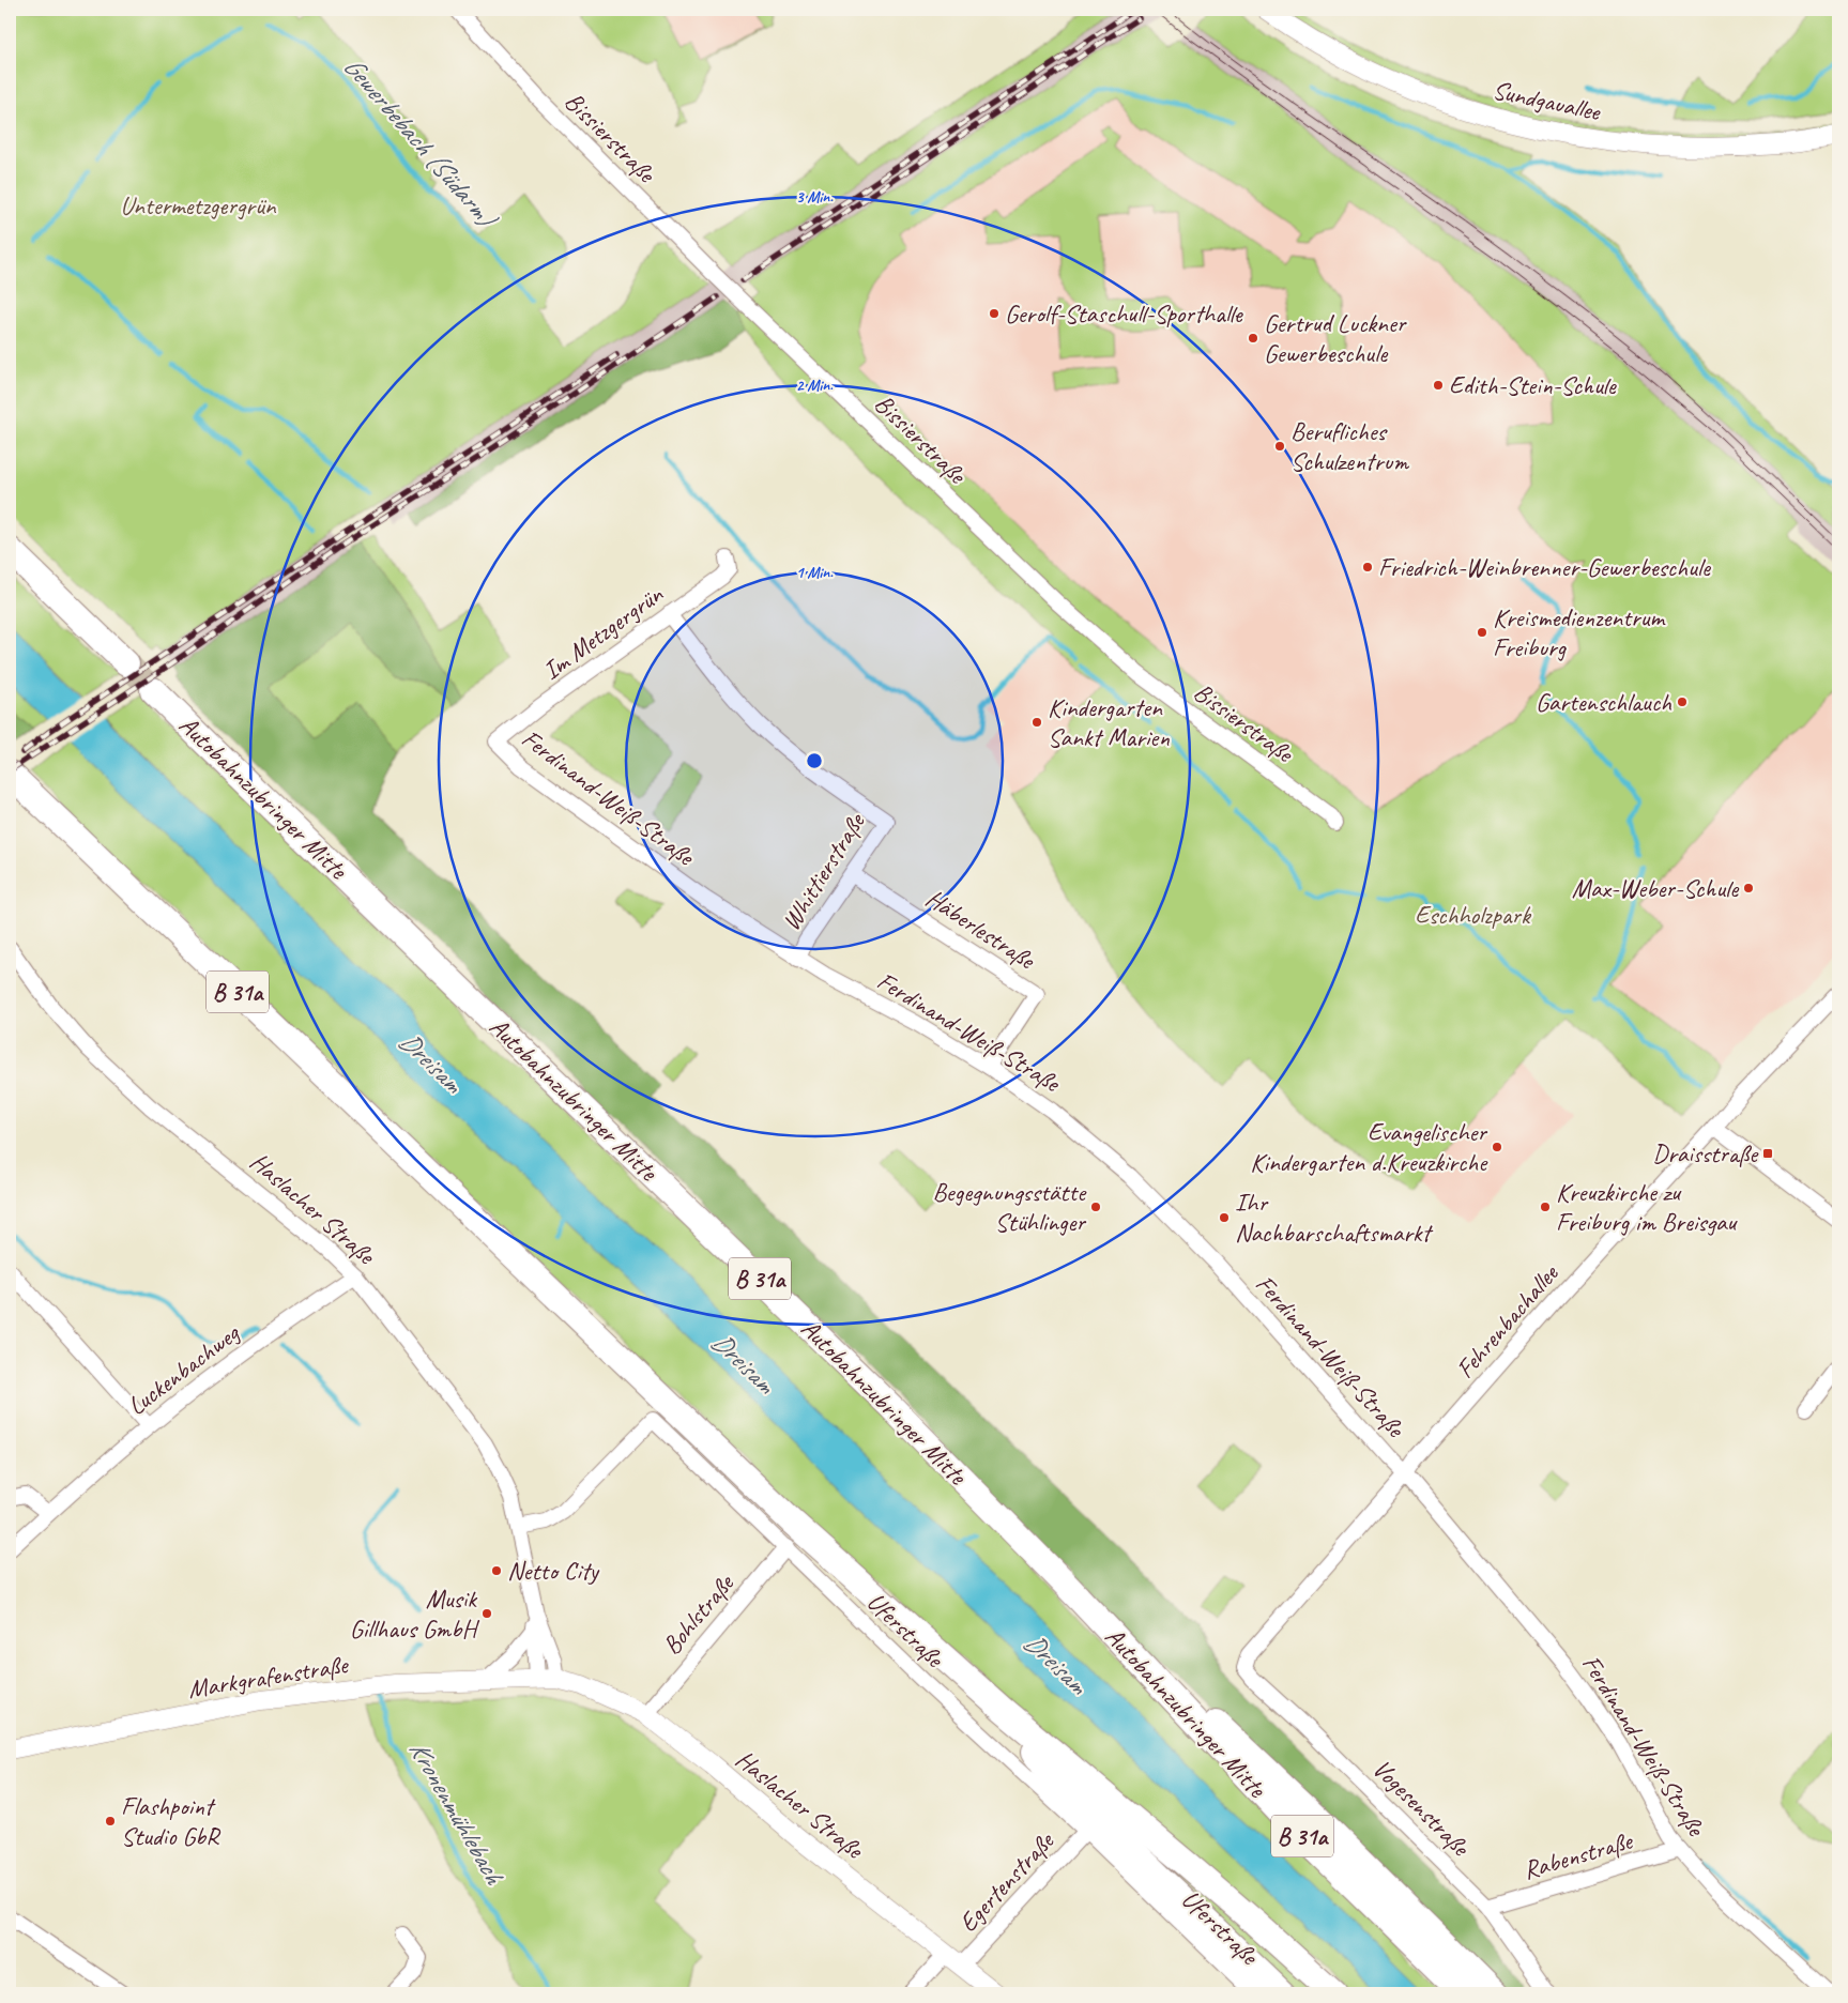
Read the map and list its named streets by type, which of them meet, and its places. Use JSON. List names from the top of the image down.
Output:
{
  "streets": {
    "highway": ["Autobahnzubringer Mitte", "B 31a"],
    "street": [
      "Sundgauallee",
      "Bissierstraße",
      "Im Metzgergrün",
      "Ferdinand-Weiß-Straße",
      "Whittierstraße",
      "Häberlestraße",
      "Haslacher Straße",
      "Fehrenbachallee",
      "Luckenbachweg",
      "Bohlstraße",
      "Uferstraße",
      "Markgrafenstraße",
      "Vogesenstraße",
      "Rabenstraße",
      "Egertenstraße"
    ]
  },
  "crossings": [
    ["Im Metzgergrün", "Ferdinand-Weiß-Straße"],
    ["Im Metzgergrün", "Whittierstraße"],
    ["Ferdinand-Weiß-Straße", "Whittierstraße"],
    ["Ferdinand-Weiß-Straße", "Häberlestraße"],
    ["Ferdinand-Weiß-Straße", "Fehrenbachallee"],
    ["Ferdinand-Weiß-Straße", "Rabenstraße"],
    ["Whittierstraße", "Häberlestraße"],
    ["Haslacher Straße", "Luckenbachweg"],
    ["Haslacher Straße", "Bohlstraße"],
    ["Haslacher Straße", "Uferstraße"],
    ["Haslacher Straße", "Markgrafenstraße"],
    ["Haslacher Straße", "Egertenstraße"],
    ["Fehrenbachallee", "Vogesenstraße"],
    ["Bohlstraße", "Uferstraße"],
    ["Uferstraße", "Egertenstraße"],
    ["Vogesenstraße", "Rabenstraße"]
  ],
  "water": ["Gewerbebach (Südarm)", "Dreisam", "Kronenmühlebach"],
  "parks": ["Untermetzgergrün", "Eschholzpark"],
  "places": {
    "other": [
      "Gerolf-Staschull-Sporthalle",
      "Gertrud Luckner Gewerbeschule",
      "Edith-Stein-Schule",
      "Berufliches Schulzentrum",
      "Friedrich-Weinbrenner-Gewerbeschule",
      "Kreismedienzentrum Freiburg",
      "Gartenschlauch",
      "Kindergarten Sankt Marien",
      "Max-Weber-Schule",
      "Evangelischer Kindergarten d.Kreuzkirche",
      "Begegnungsstätte Stühlinger",
      "Kreuzkirche zu Freiburg im Breisgau",
      "Ihr Nachbarschaftsmarkt",
      "Netto City",
      "Musik Gillhaus GmbH",
      "Flashpoint Studio GbR"
    ],
    "transit": ["Draisstraße"]
  },
  "rings": ["3 Min.", "2 Min.", "1 Min."]
}
